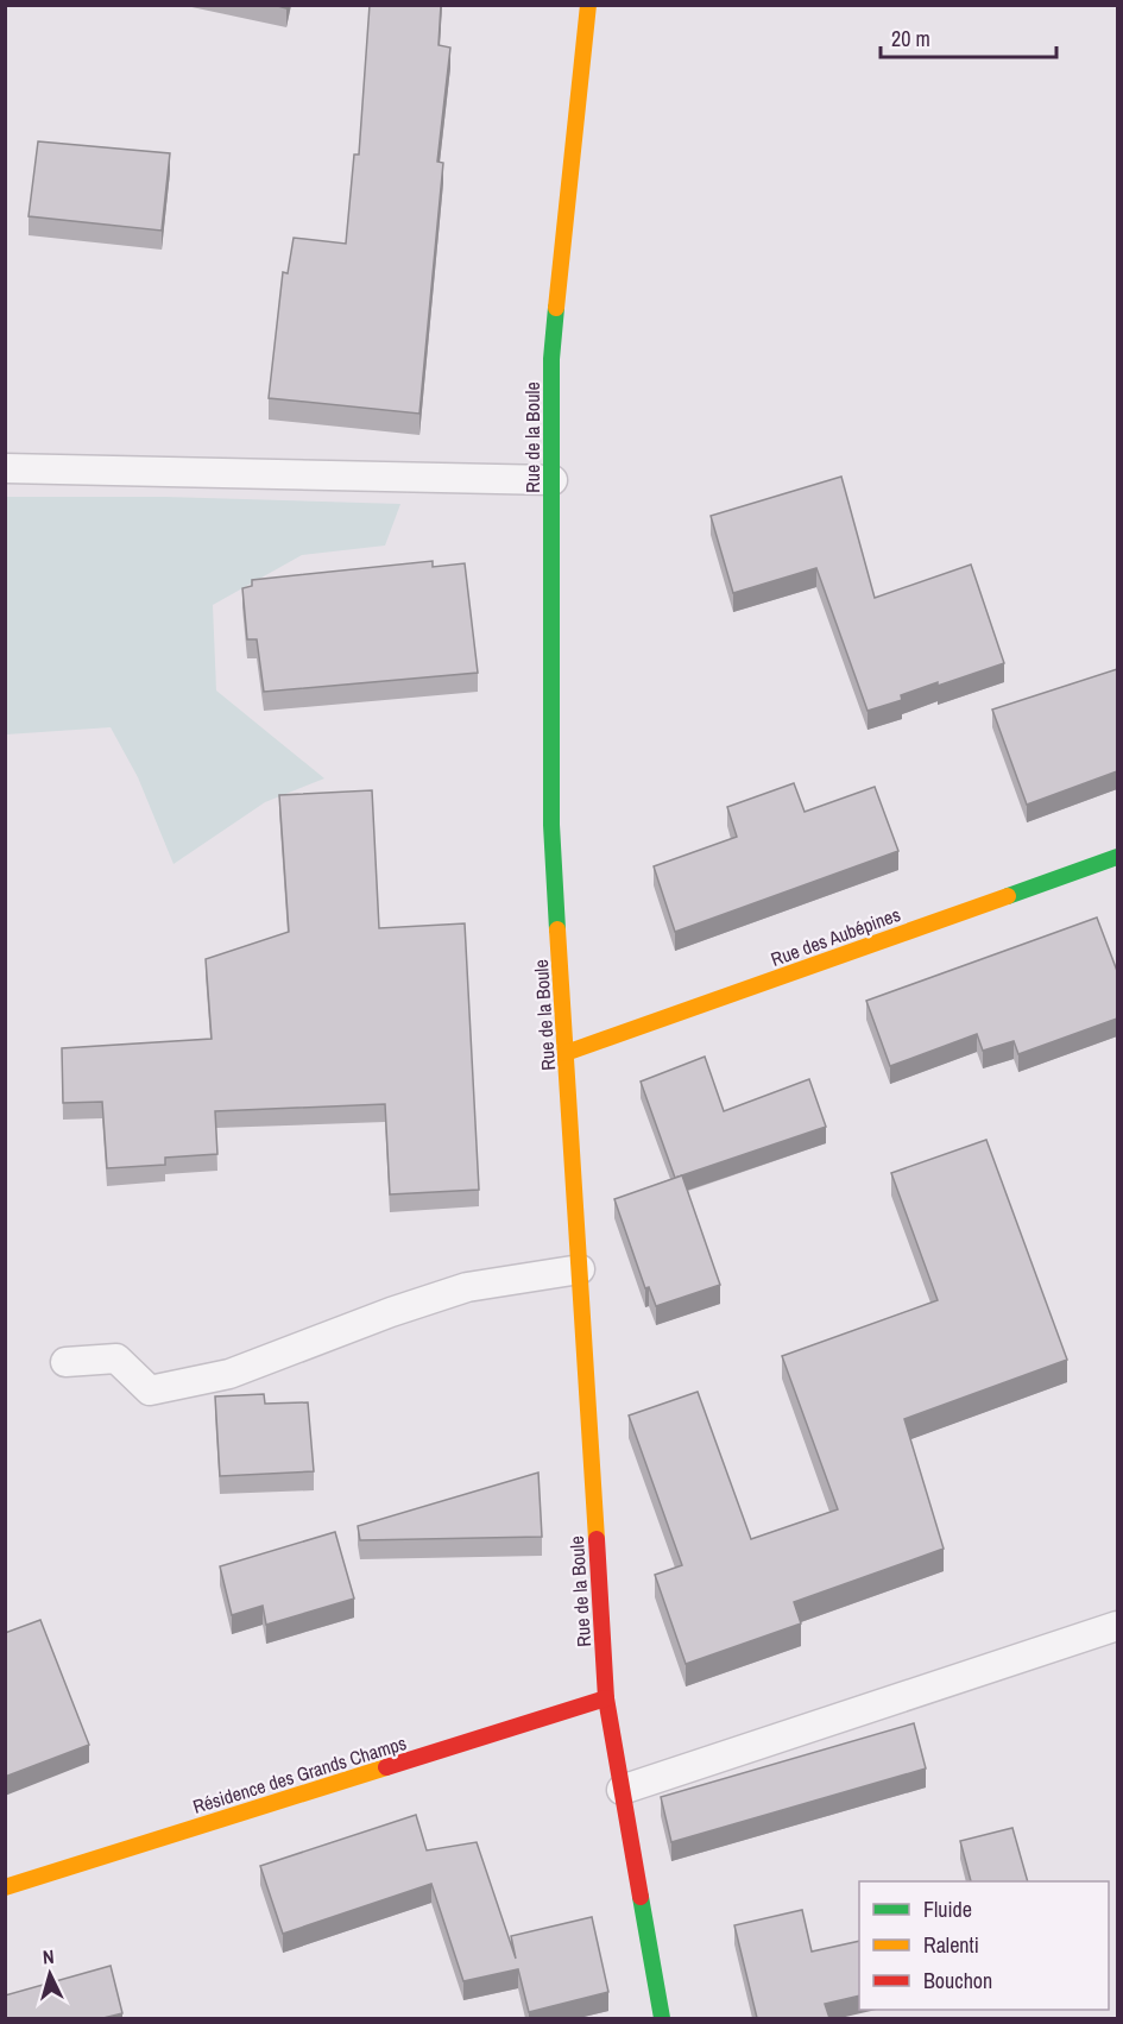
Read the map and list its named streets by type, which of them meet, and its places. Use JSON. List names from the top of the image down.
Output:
{
  "streets": {
    "street": ["Rue de la Boule", "Rue des Aubépines", "Résidence des Grands Champs"]
  },
  "crossings": [
    ["Rue de la Boule", "Rue des Aubépines"],
    ["Rue de la Boule", "Résidence des Grands Champs"]
  ],
  "legend": ["Fluide", "Ralenti", "Bouchon"],
  "scale_bar": "20 m",
  "north": "top"
}
